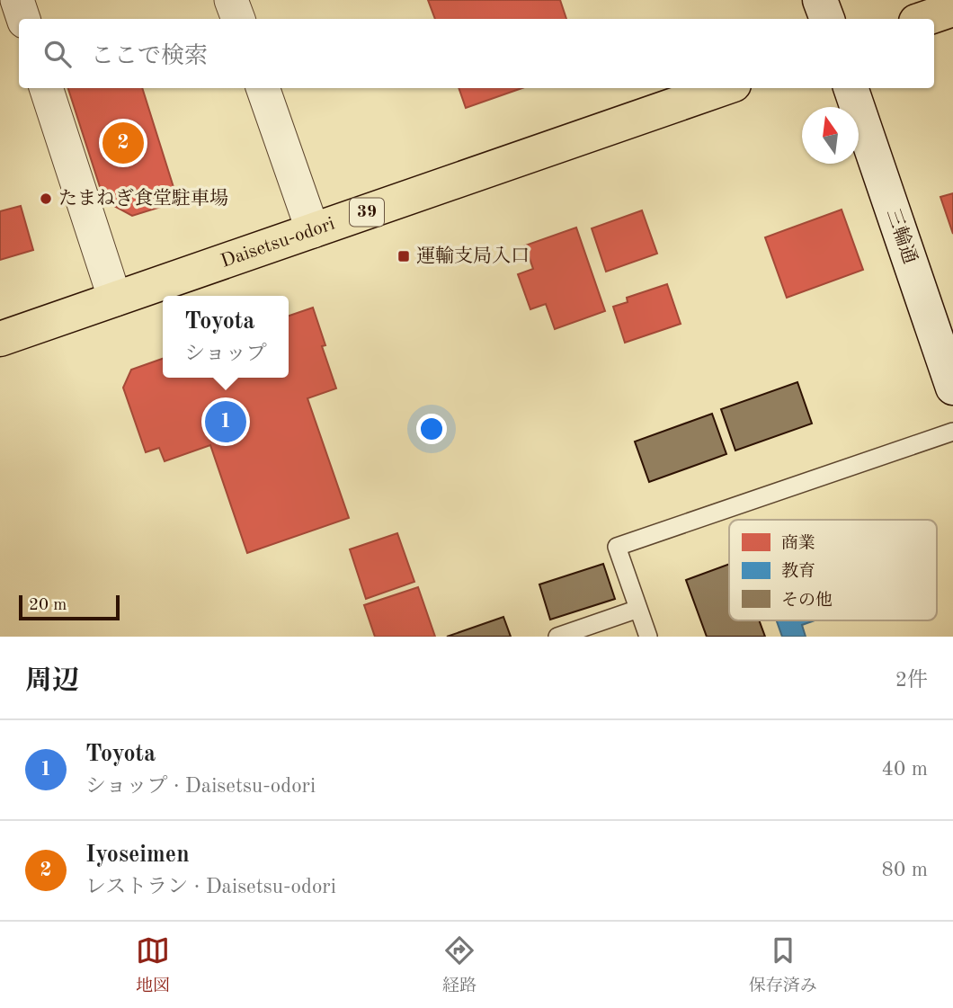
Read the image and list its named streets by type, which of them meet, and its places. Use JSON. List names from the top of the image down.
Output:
{
  "streets": {
    "highway": ["39", "Daisetsu-odori"],
    "street": ["三輪通"]
  },
  "places": {
    "other": ["たまねぎ食堂駐車場"],
    "transit": ["運輸支局入口"]
  },
  "legend": ["商業", "教育", "その他"],
  "scale_bar": "20 m",
  "north": "top",
  "page": {
    "search": "ここで検索",
    "pins": ["2", "1"],
    "popup": ["Toyota", "ショップ"],
    "scale": "20 m",
    "heading": ["周辺", "2件"],
    "list": [
      {
        "mark": "1",
        "name": "Toyota",
        "note": "ショップ · Daisetsu-odori",
        "value": "40 m"
      },
      {
        "mark": "2",
        "name": "Iyoseimen",
        "note": "レストラン · Daisetsu-odori",
        "value": "80 m"
      }
    ],
    "nav": ["地図", "経路", "保存済み"]
  }
}
